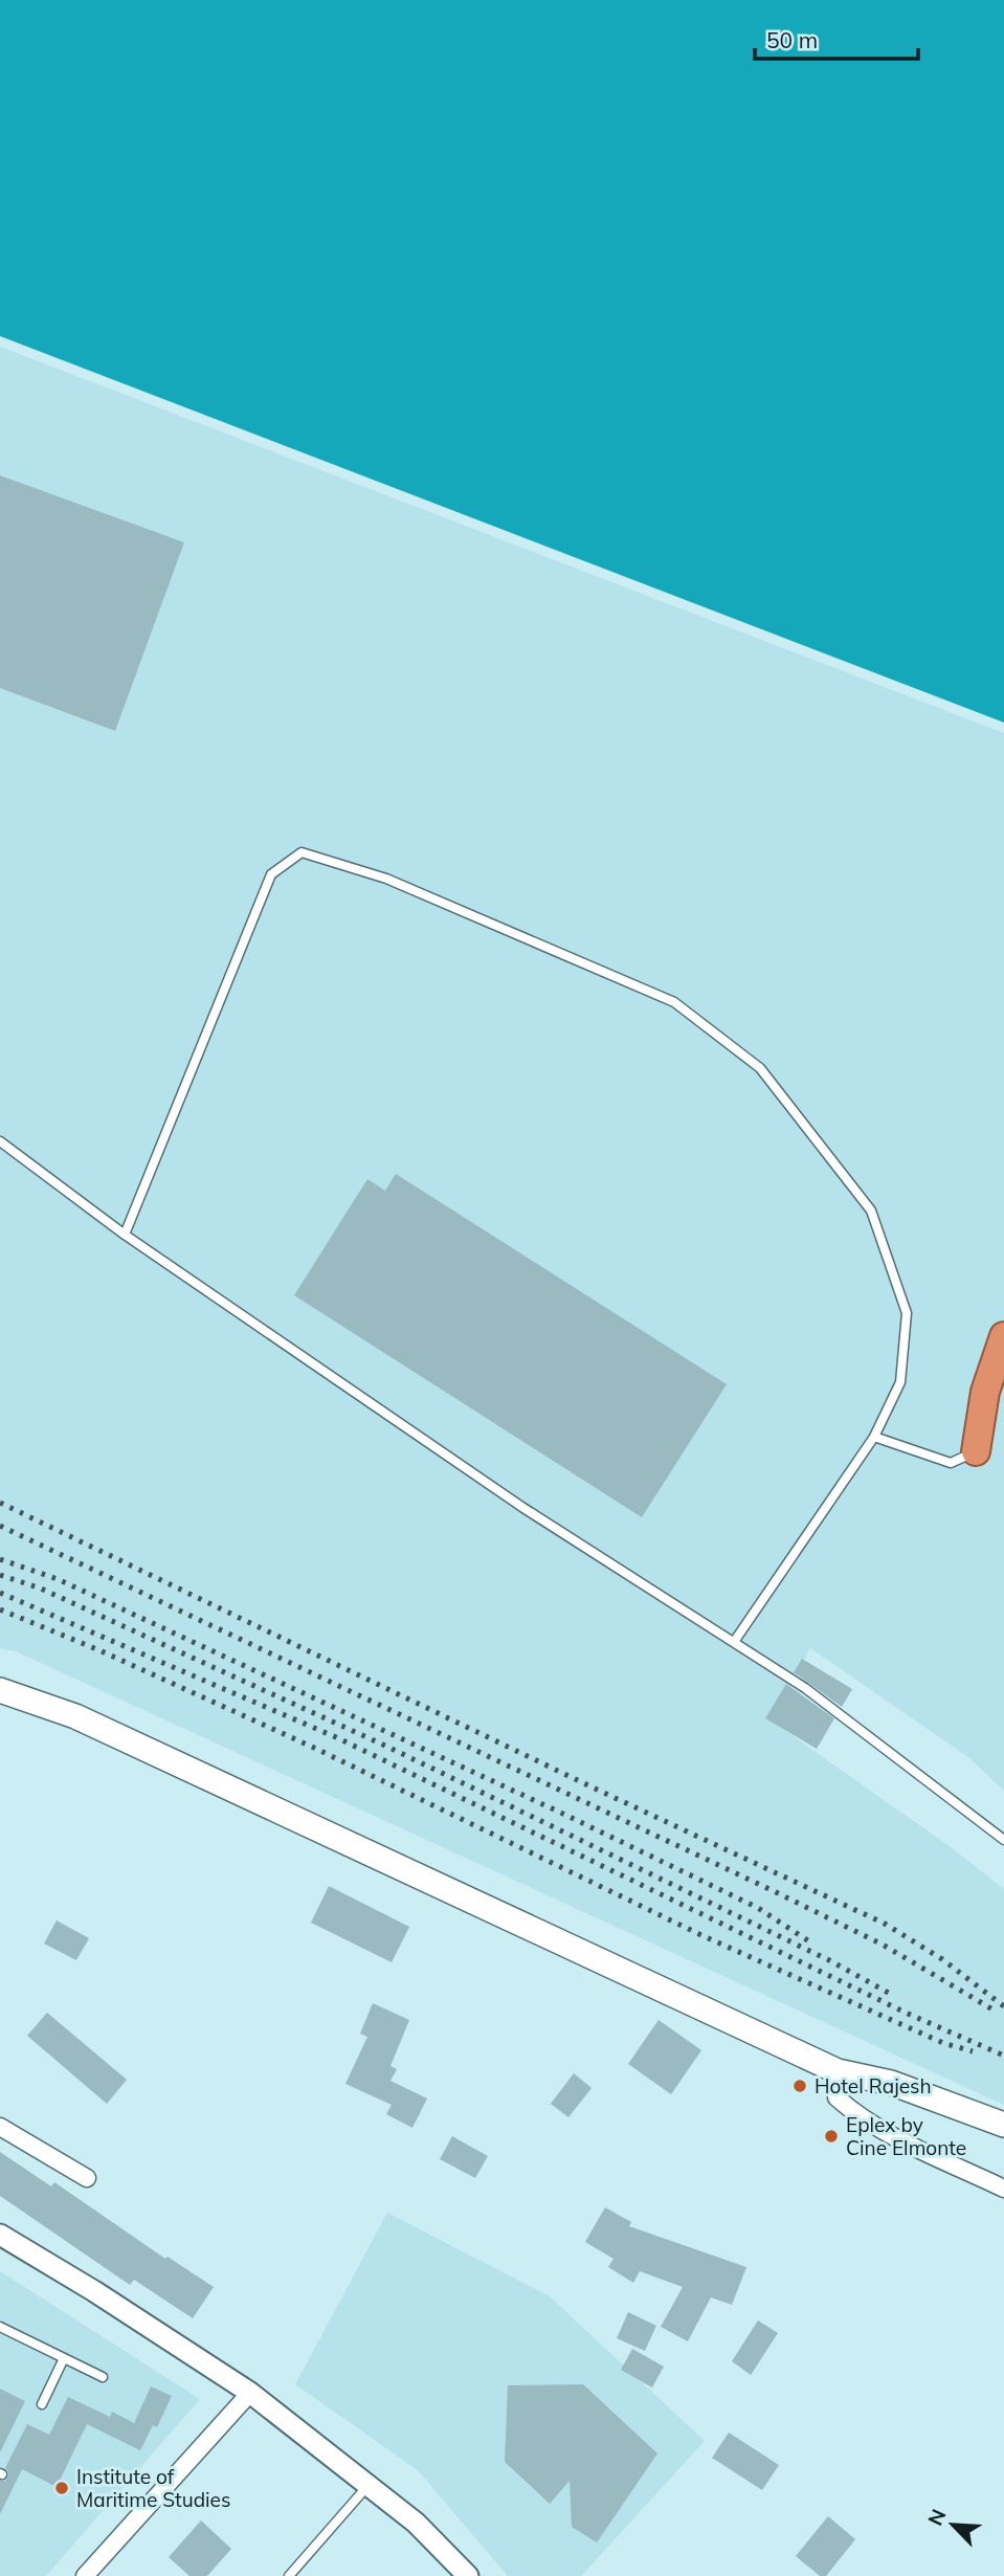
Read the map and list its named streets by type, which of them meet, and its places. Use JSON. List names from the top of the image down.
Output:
{
  "places": ["Hotel Rajesh", "Eplex by Cine Elmonte", "Institute of Maritime Studies"],
  "scale_bar": "50 m",
  "north": "top left"
}
